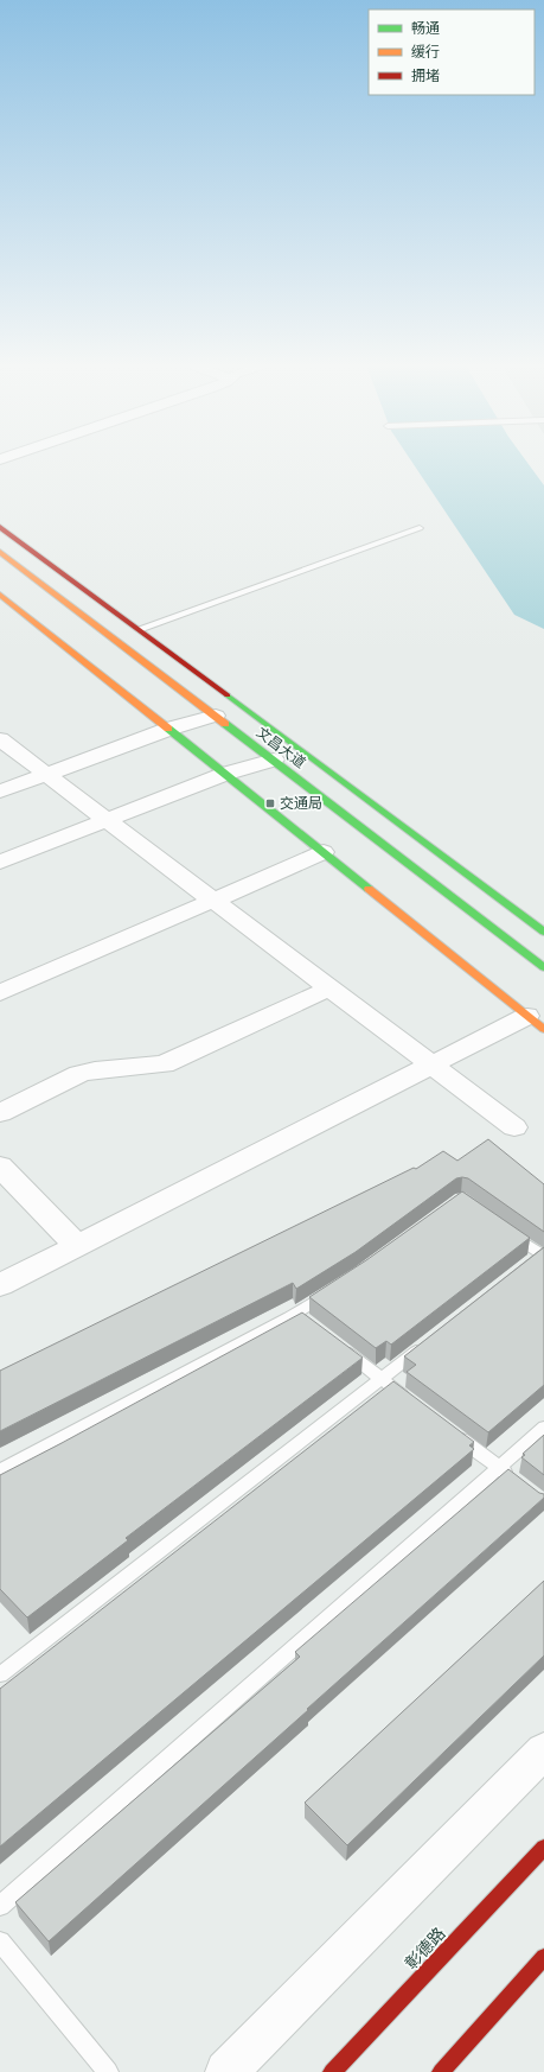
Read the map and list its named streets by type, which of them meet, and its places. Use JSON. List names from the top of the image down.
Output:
{
  "streets": {
    "main road": ["文昌大道", "彰德路"]
  },
  "places": {
    "transit": ["交通局"]
  },
  "legend": ["畅通", "缓行", "拥堵"]
}
